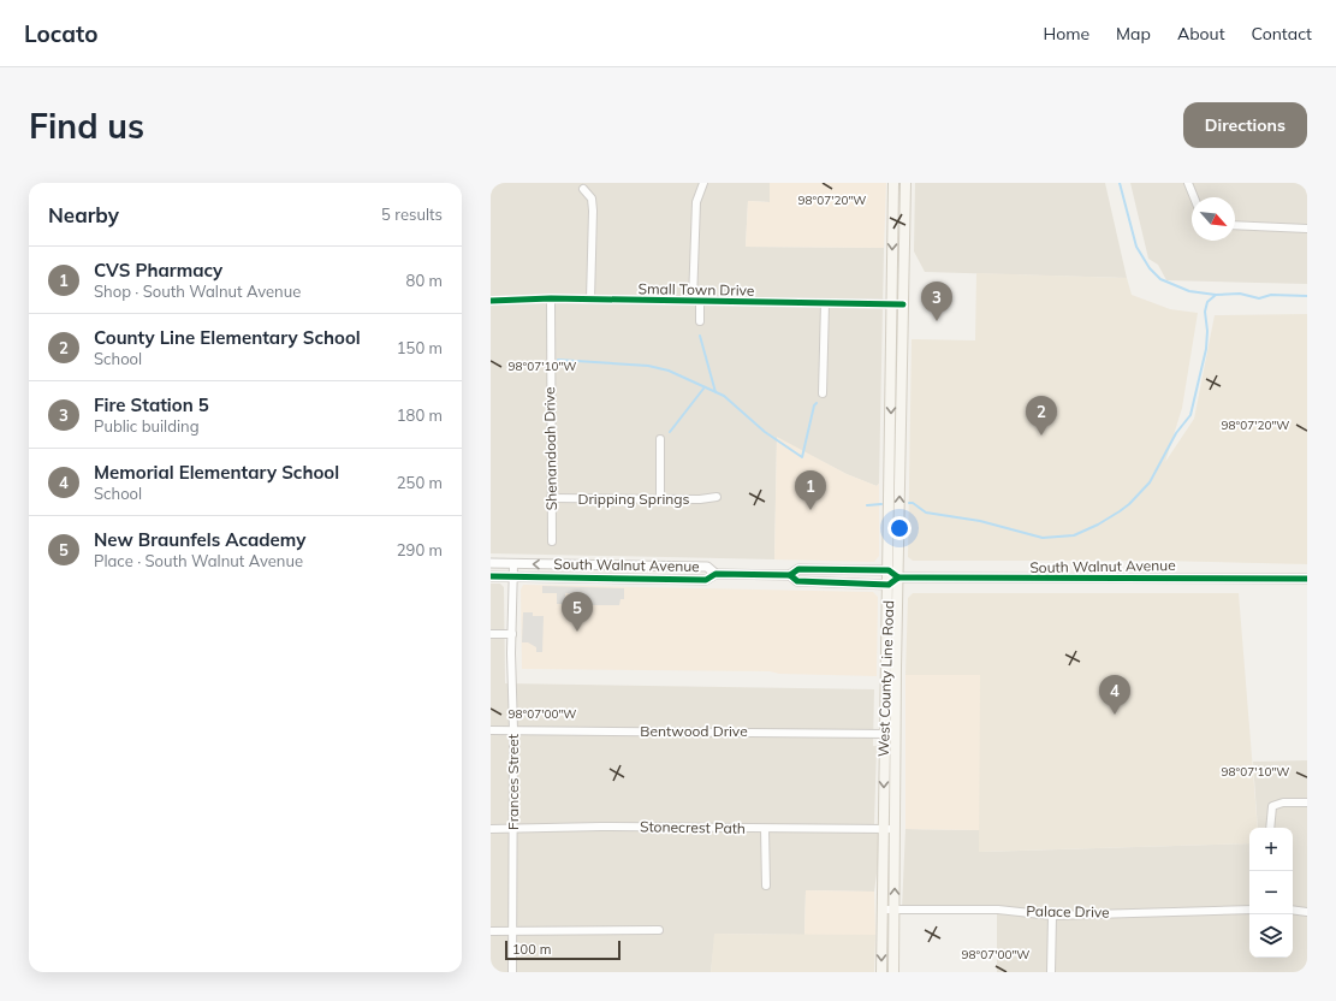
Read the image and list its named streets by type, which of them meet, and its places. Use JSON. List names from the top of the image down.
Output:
{
  "streets": {
    "main road": ["West County Line Road"],
    "street": [
      "Small Town Drive",
      "Shenandoah Drive",
      "Dripping Springs",
      "South Walnut Avenue",
      "Bentwood Drive",
      "Frances Street",
      "Stonecrest Path",
      "Palace Drive"
    ]
  },
  "crossings": [
    ["Small Town Drive", "Shenandoah Drive"],
    ["Small Town Drive", "West County Line Road"],
    ["Shenandoah Drive", "Dripping Springs"],
    ["South Walnut Avenue", "West County Line Road"],
    ["South Walnut Avenue", "Frances Street"],
    ["West County Line Road", "Bentwood Drive"],
    ["West County Line Road", "Stonecrest Path"],
    ["West County Line Road", "Palace Drive"],
    ["Bentwood Drive", "Frances Street"],
    ["Frances Street", "Stonecrest Path"]
  ],
  "scale_bar": "100 m",
  "north": "bottom right",
  "page": {
    "header": "Locato",
    "nav": [
      "Home",
      "Map",
      "About",
      "Contact"
    ],
    "buttons": "Directions",
    "title": "Find us",
    "heading": ["Nearby", "5 results"],
    "list": [
      {
        "mark": "1",
        "name": "CVS Pharmacy",
        "note": "Shop · South Walnut Avenue",
        "value": "80 m"
      },
      {
        "mark": "2",
        "name": "County Line Elementary School",
        "note": "School",
        "value": "150 m"
      },
      {
        "mark": "3",
        "name": "Fire Station 5",
        "note": "Public building",
        "value": "180 m"
      },
      {
        "mark": "4",
        "name": "Memorial Elementary School",
        "note": "School",
        "value": "250 m"
      },
      {
        "mark": "5",
        "name": "New Braunfels Academy",
        "note": "Place · South Walnut Avenue",
        "value": "290 m"
      }
    ],
    "pins": [
      "3",
      "2",
      "1",
      "5",
      "4"
    ],
    "map_buttons": ["+", "−"],
    "scale": "100 m"
  },
  "coordinates": ["98°07'20\"W", "98°07'10\"W", "98°07'00\"W"]
}
